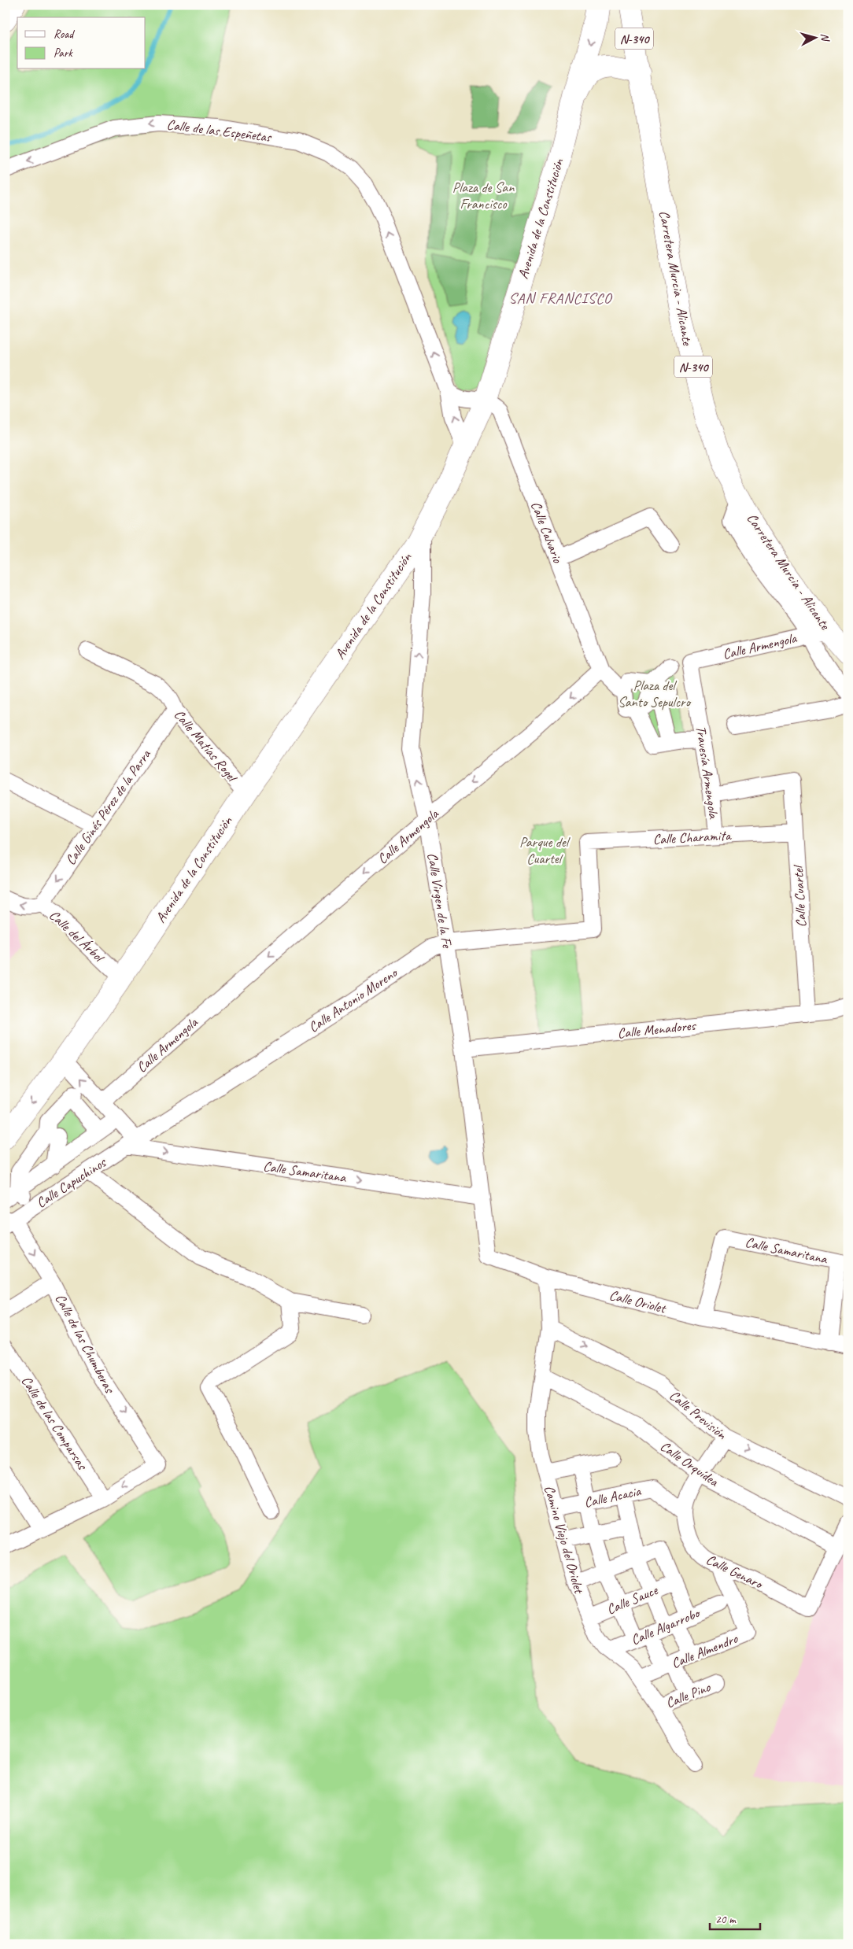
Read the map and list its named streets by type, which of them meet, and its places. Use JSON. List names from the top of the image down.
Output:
{
  "streets": {
    "main road": ["N-340", "Avenida de la Constitución", "Carretera Murcia - Alicante"],
    "street": [
      "Calle de las Espeñetas",
      "Calle Calvario",
      "Calle Armengola",
      "Calle Matías Rogel",
      "Travesía Armengola",
      "Calle Ginés Pérez de la Parra",
      "Calle Charamita",
      "Calle Cuartel",
      "Calle Virgen de la Fe",
      "Calle del Árbol",
      "Calle Antonio Moreno",
      "Calle Menadores",
      "Calle Samaritana",
      "Calle Capuchinos",
      "Calle Oriolet",
      "Calle de las Chumberas",
      "Calle Previsión",
      "Calle de las Comparsas",
      "Calle Orquídea",
      "Calle Acacia",
      "Camino Viejo del Oriolet",
      "Calle Genaro",
      "Calle Sauce",
      "Calle Algarrobo",
      "Calle Almendro",
      "Calle Pino"
    ]
  },
  "crossings": [
    ["Avenida de la Constitución", "Calle Calvario"],
    ["Avenida de la Constitución", "Calle Matías Rogel"],
    ["Avenida de la Constitución", "Calle Virgen de la Fe"],
    ["Avenida de la Constitución", "Calle del Árbol"],
    ["Carretera Murcia - Alicante", "Calle Armengola"],
    ["Calle Calvario", "Calle Armengola"],
    ["Calle Armengola", "Travesía Armengola"],
    ["Calle Armengola", "Calle Virgen de la Fe"],
    ["Calle Matías Rogel", "Calle Ginés Pérez de la Parra"],
    ["Travesía Armengola", "Calle Charamita"],
    ["Travesía Armengola", "Calle Cuartel"],
    ["Calle Ginés Pérez de la Parra", "Calle del Árbol"],
    ["Calle Charamita", "Calle Cuartel"],
    ["Calle Charamita", "Calle Antonio Moreno"],
    ["Calle Cuartel", "Calle Menadores"],
    ["Calle Virgen de la Fe", "Calle Antonio Moreno"],
    ["Calle Virgen de la Fe", "Calle Menadores"],
    ["Calle Virgen de la Fe", "Calle Samaritana"],
    ["Calle Virgen de la Fe", "Calle Oriolet"],
    ["Calle Antonio Moreno", "Calle Samaritana"],
    ["Calle Antonio Moreno", "Calle Capuchinos"],
    ["Calle Samaritana", "Calle Capuchinos"],
    ["Calle Samaritana", "Calle Oriolet"],
    ["Calle Capuchinos", "Calle de las Chumberas"],
    ["Calle Oriolet", "Camino Viejo del Oriolet"],
    ["Calle de las Chumberas", "Calle de las Comparsas"],
    ["Calle Previsión", "Camino Viejo del Oriolet"],
    ["Calle Orquídea", "Camino Viejo del Oriolet"],
    ["Calle Orquídea", "Calle Genaro"],
    ["Calle Acacia", "Camino Viejo del Oriolet"],
    ["Calle Acacia", "Calle Genaro"],
    ["Camino Viejo del Oriolet", "Calle Sauce"],
    ["Camino Viejo del Oriolet", "Calle Algarrobo"],
    ["Camino Viejo del Oriolet", "Calle Almendro"],
    ["Camino Viejo del Oriolet", "Calle Pino"],
    ["Calle Genaro", "Calle Almendro"]
  ],
  "one_way": [
    "Calle de las Espeñetas",
    "Calle Armengola",
    "Calle Ginés Pérez de la Parra",
    "Calle Virgen de la Fe",
    "Calle de las Chumberas",
    "Calle Previsión"
  ],
  "districts": ["SAN FRANCISCO"],
  "parks": ["Plaza de San Francisco", "Plaza del Santo Sepulcro", "Parque del Cuartel"],
  "legend": ["Road", "Park"],
  "scale_bar": "20 m",
  "north": "right"
}
